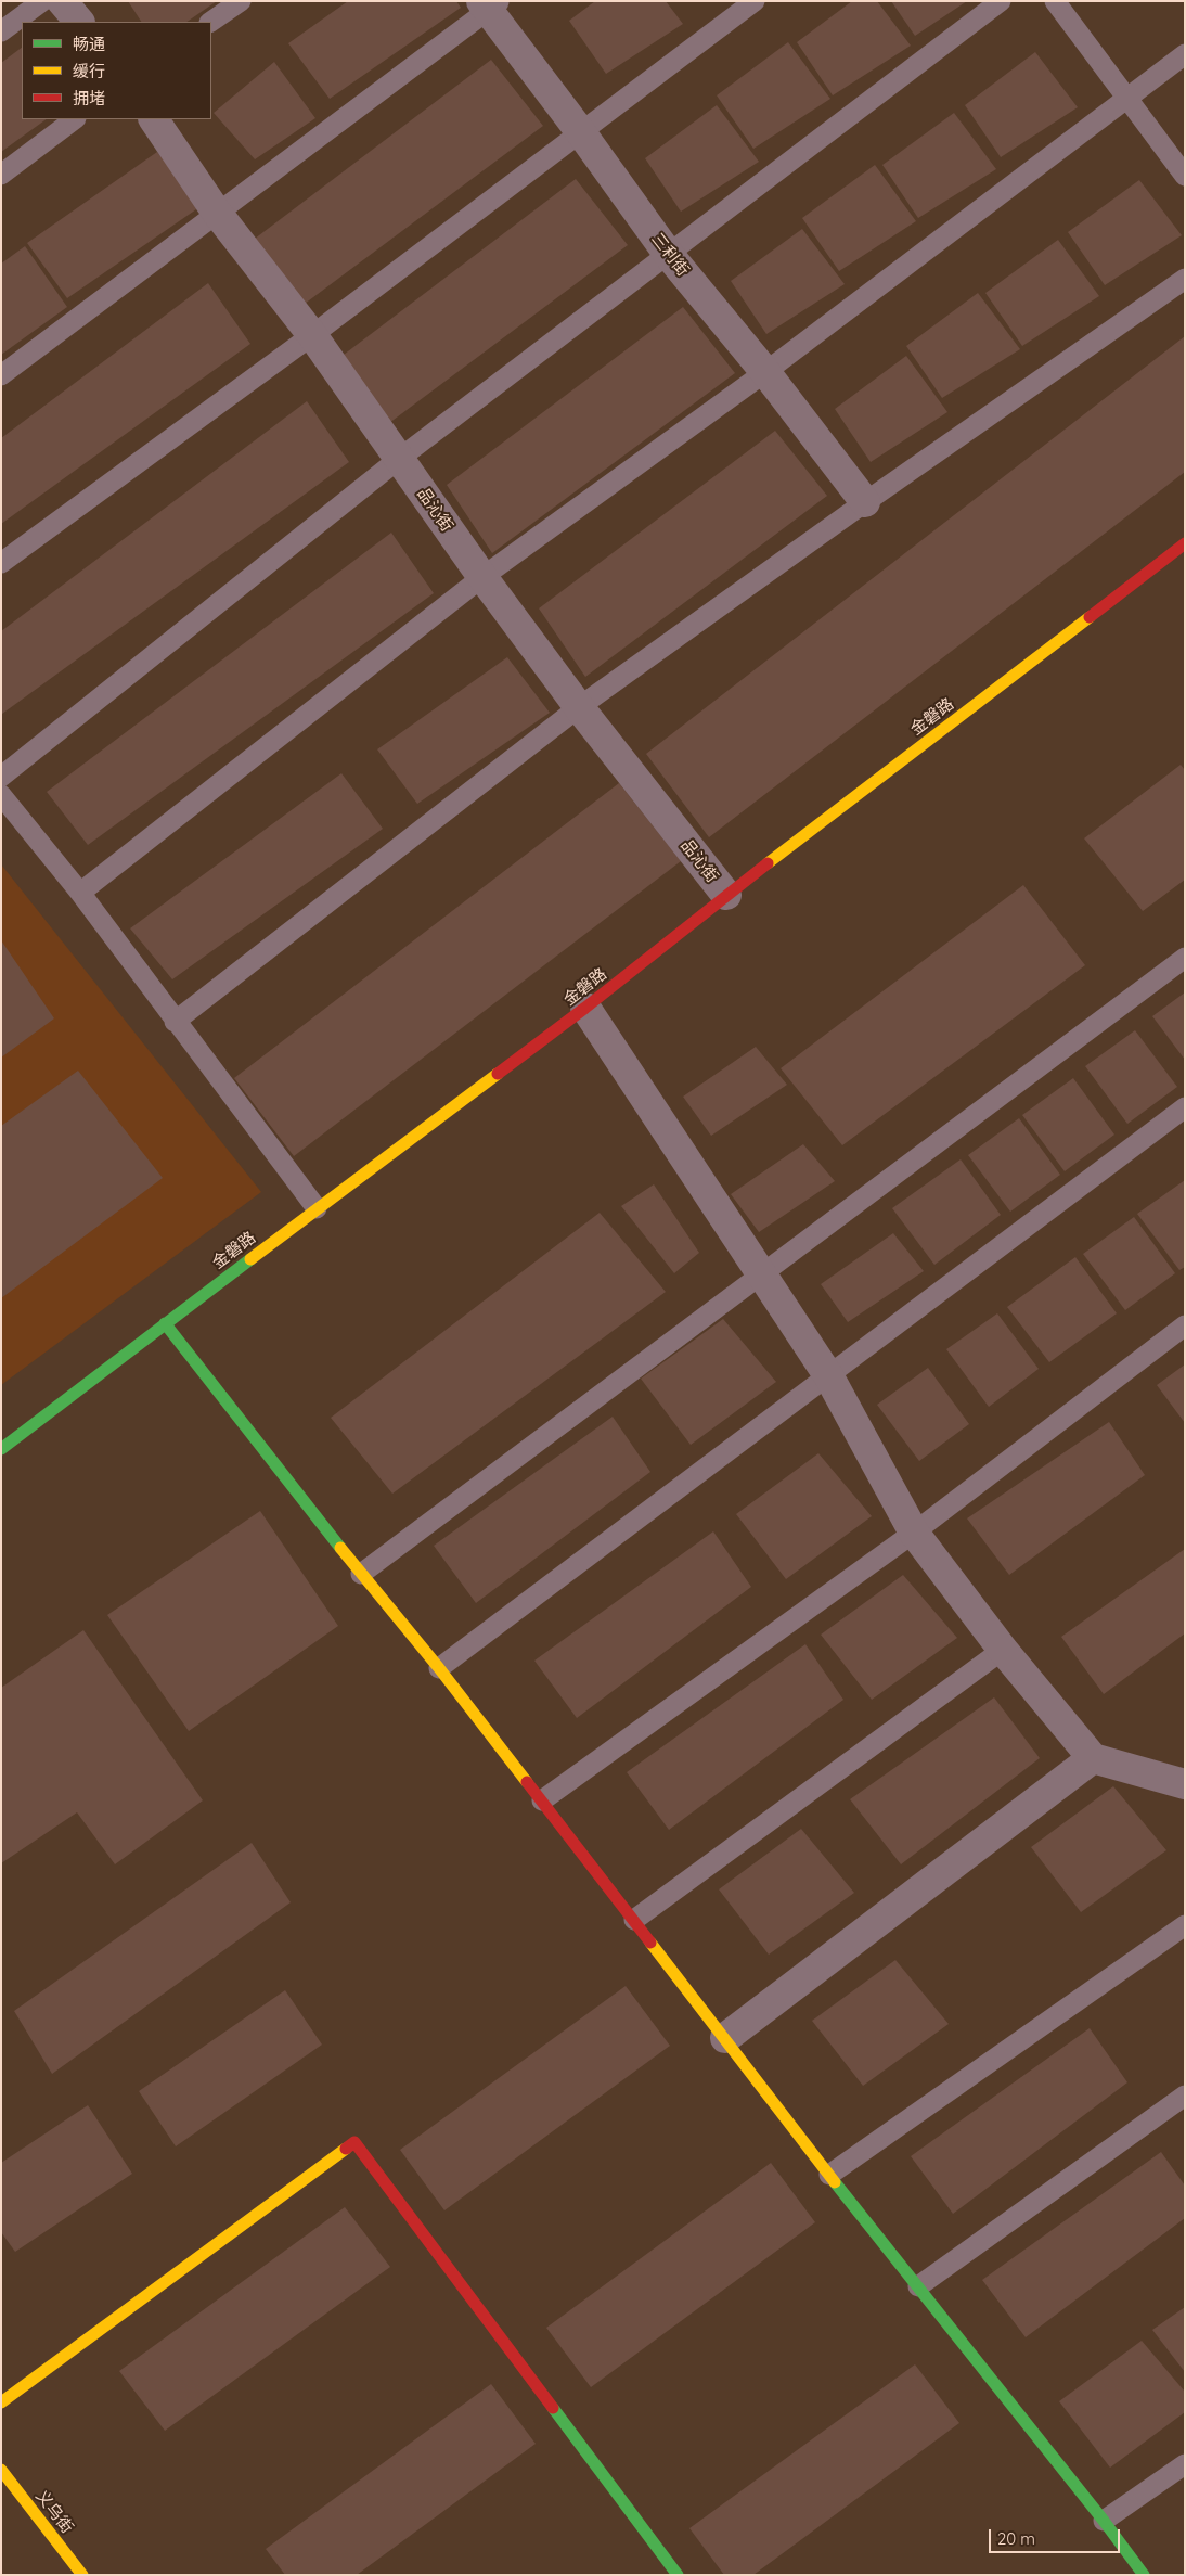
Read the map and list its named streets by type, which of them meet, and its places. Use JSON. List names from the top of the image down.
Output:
{
  "streets": {
    "street": [
      "三利街",
      "品沁街",
      "金磐路",
      "义乌街"
    ]
  },
  "crossings": [
    ["品沁街", "金磐路"]
  ],
  "legend": ["畅通", "缓行", "拥堵"],
  "scale_bar": "20 m"
}
